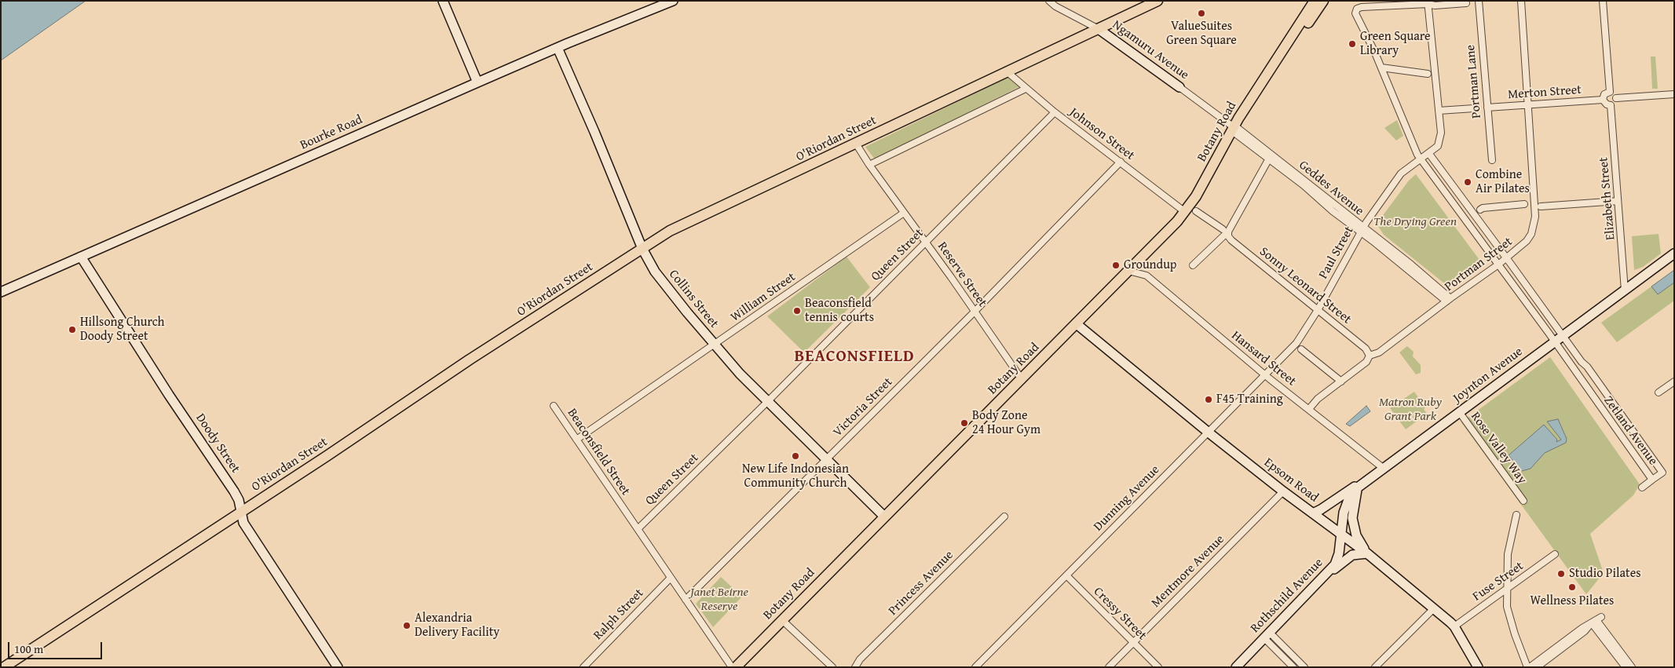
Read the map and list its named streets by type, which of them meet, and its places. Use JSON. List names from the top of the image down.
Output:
{
  "streets": {
    "main road": ["Botany Road", "O'Riordan Street"],
    "street": [
      "Ngamuru Avenue",
      "Portman Lane",
      "Merton Street",
      "Bourke Road",
      "Johnson Street",
      "Geddes Avenue",
      "Elizabeth Street",
      "Paul Street",
      "Queen Street",
      "Portman Street",
      "Reserve Street",
      "Sonny Leonard Street",
      "William Street",
      "Collins Street",
      "Hansard Street",
      "Joynton Avenue",
      "Victoria Street",
      "Zetland Avenue",
      "Doody Street",
      "Rose Valley Way",
      "Beaconsfield Street",
      "Epsom Road",
      "Dunning Avenue",
      "Mentmore Avenue",
      "Fuse Street",
      "Princess Avenue",
      "Rothschild Avenue",
      "Cressy Street",
      "Ralph Street"
    ]
  },
  "crossings": [
    ["Ngamuru Avenue", "Botany Road"],
    ["Ngamuru Avenue", "O'Riordan Street"],
    ["Ngamuru Avenue", "Geddes Avenue"],
    ["Portman Lane", "Merton Street"],
    ["Merton Street", "Elizabeth Street"],
    ["Merton Street", "Portman Street"],
    ["Botany Road", "Johnson Street"],
    ["Botany Road", "Geddes Avenue"],
    ["Botany Road", "Reserve Street"],
    ["Botany Road", "Collins Street"],
    ["Botany Road", "Hansard Street"],
    ["Botany Road", "Epsom Road"],
    ["Bourke Road", "Collins Street"],
    ["Bourke Road", "Doody Street"],
    ["Johnson Street", "O'Riordan Street"],
    ["Johnson Street", "Queen Street"],
    ["Johnson Street", "Victoria Street"],
    ["O'Riordan Street", "Reserve Street"],
    ["O'Riordan Street", "Collins Street"],
    ["O'Riordan Street", "Doody Street"],
    ["Geddes Avenue", "Paul Street"],
    ["Geddes Avenue", "Portman Street"],
    ["Elizabeth Street", "Joynton Avenue"],
    ["Paul Street", "Sonny Leonard Street"],
    ["Paul Street", "Zetland Avenue"],
    ["Paul Street", "Dunning Avenue"],
    ["Queen Street", "Reserve Street"],
    ["Queen Street", "Collins Street"],
    ["Queen Street", "Beaconsfield Street"],
    ["Portman Street", "Sonny Leonard Street"],
    ["Portman Street", "Hansard Street"],
    ["Portman Street", "Zetland Avenue"],
    ["Reserve Street", "William Street"],
    ["Reserve Street", "Victoria Street"],
    ["William Street", "Collins Street"],
    ["William Street", "Beaconsfield Street"],
    ["Collins Street", "Victoria Street"],
    ["Hansard Street", "Joynton Avenue"],
    ["Hansard Street", "Dunning Avenue"],
    ["Joynton Avenue", "Zetland Avenue"],
    ["Joynton Avenue", "Rose Valley Way"],
    ["Joynton Avenue", "Epsom Road"],
    ["Joynton Avenue", "Rothschild Avenue"],
    ["Victoria Street", "Beaconsfield Street"],
    ["Beaconsfield Street", "Ralph Street"],
    ["Epsom Road", "Dunning Avenue"],
    ["Epsom Road", "Mentmore Avenue"],
    ["Epsom Road", "Fuse Street"],
    ["Epsom Road", "Rothschild Avenue"],
    ["Dunning Avenue", "Cressy Street"],
    ["Mentmore Avenue", "Cressy Street"]
  ],
  "districts": ["BEACONSFIELD"],
  "parks": ["The Drying Green", "Matron Ruby Grant Park", "Janet Beirne Reserve"],
  "places": [
    "ValueSuites Green Square",
    "Green Square Library",
    "Combine Air Pilates",
    "Groundup",
    "Beaconsfield tennis courts",
    "Hillsong Church Doody Street",
    "F45 Training",
    "Body Zone 24 Hour Gym",
    "New Life Indonesian Community Church",
    "Studio Pilates",
    "Wellness Pilates",
    "Alexandria Delivery Facility"
  ],
  "scale_bar": "100 m"
}
